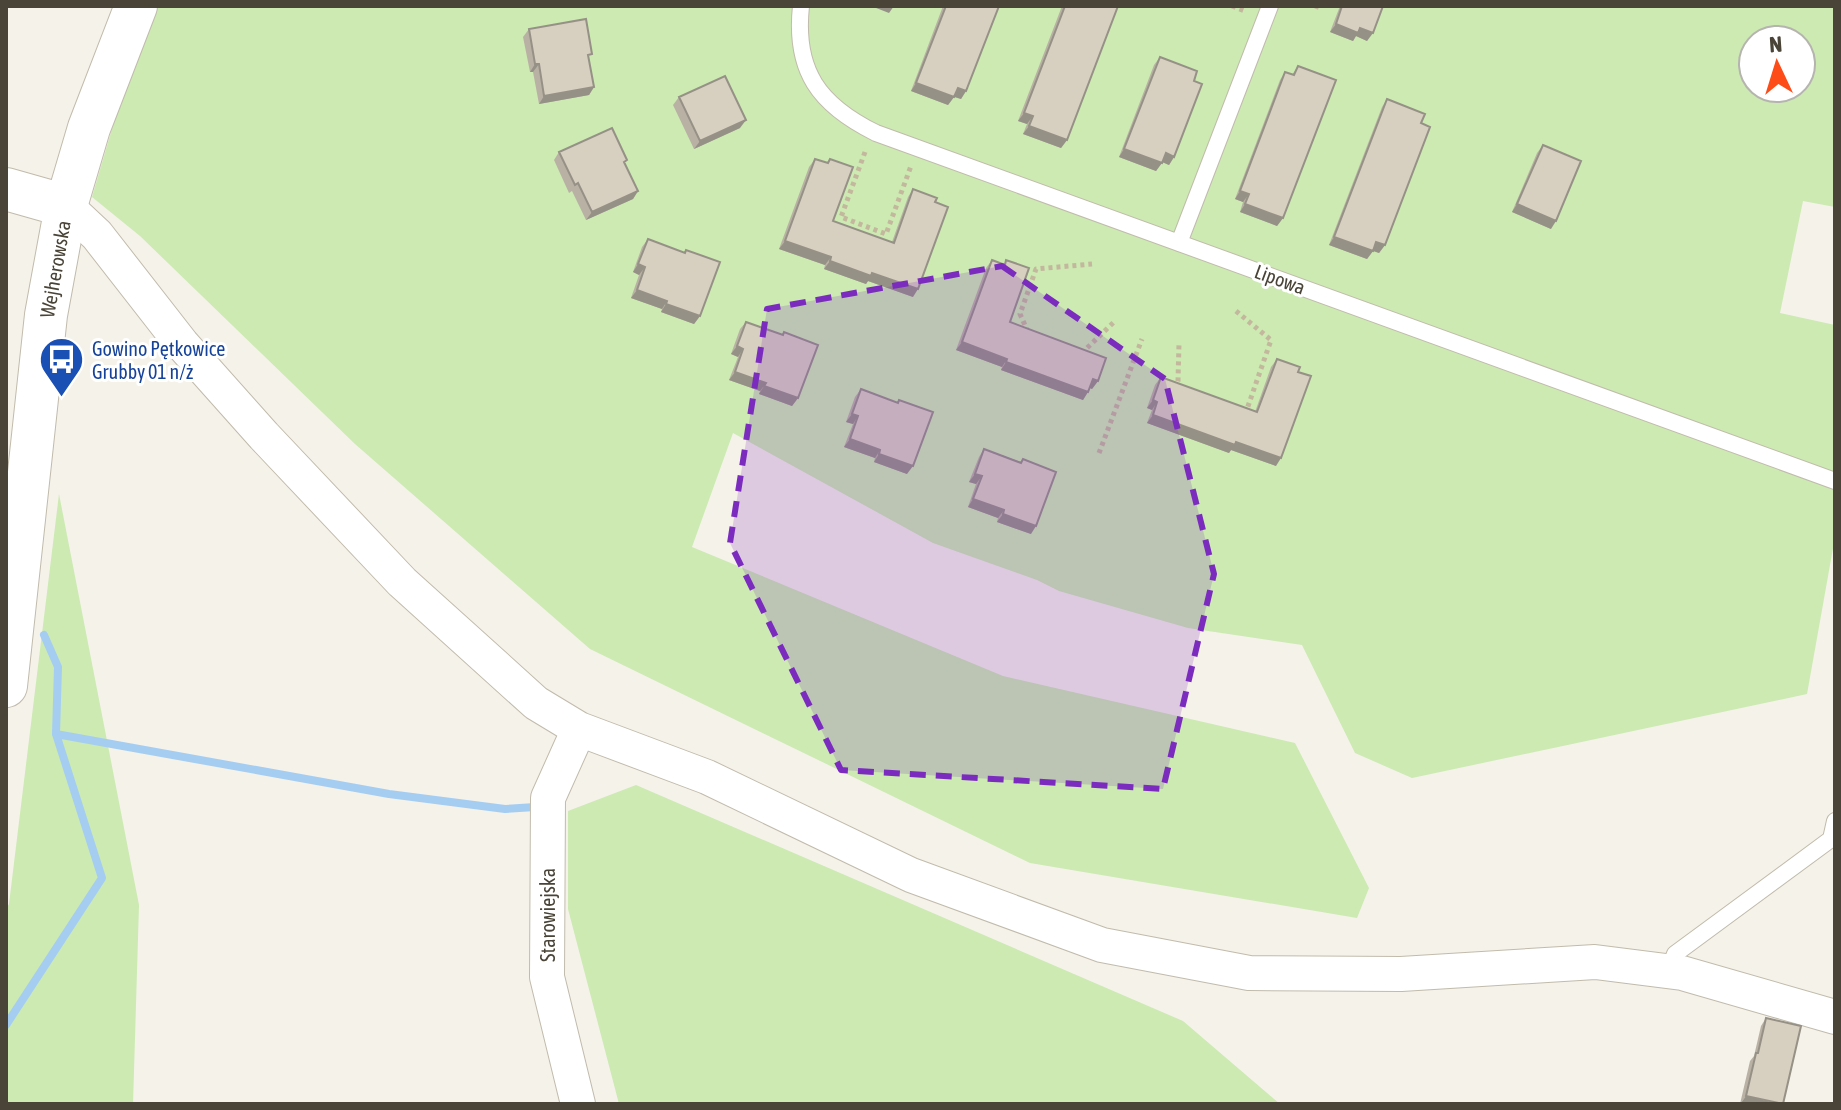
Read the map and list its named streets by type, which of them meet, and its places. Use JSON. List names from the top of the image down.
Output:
{
  "streets": {
    "street": ["Wejherowska", "Starowiejska"],
    "lane": ["Lipowa"]
  },
  "places": {
    "bus stop": ["Gowino Pętkowice Grubby 01 n/ż"]
  },
  "north": "top"
}
